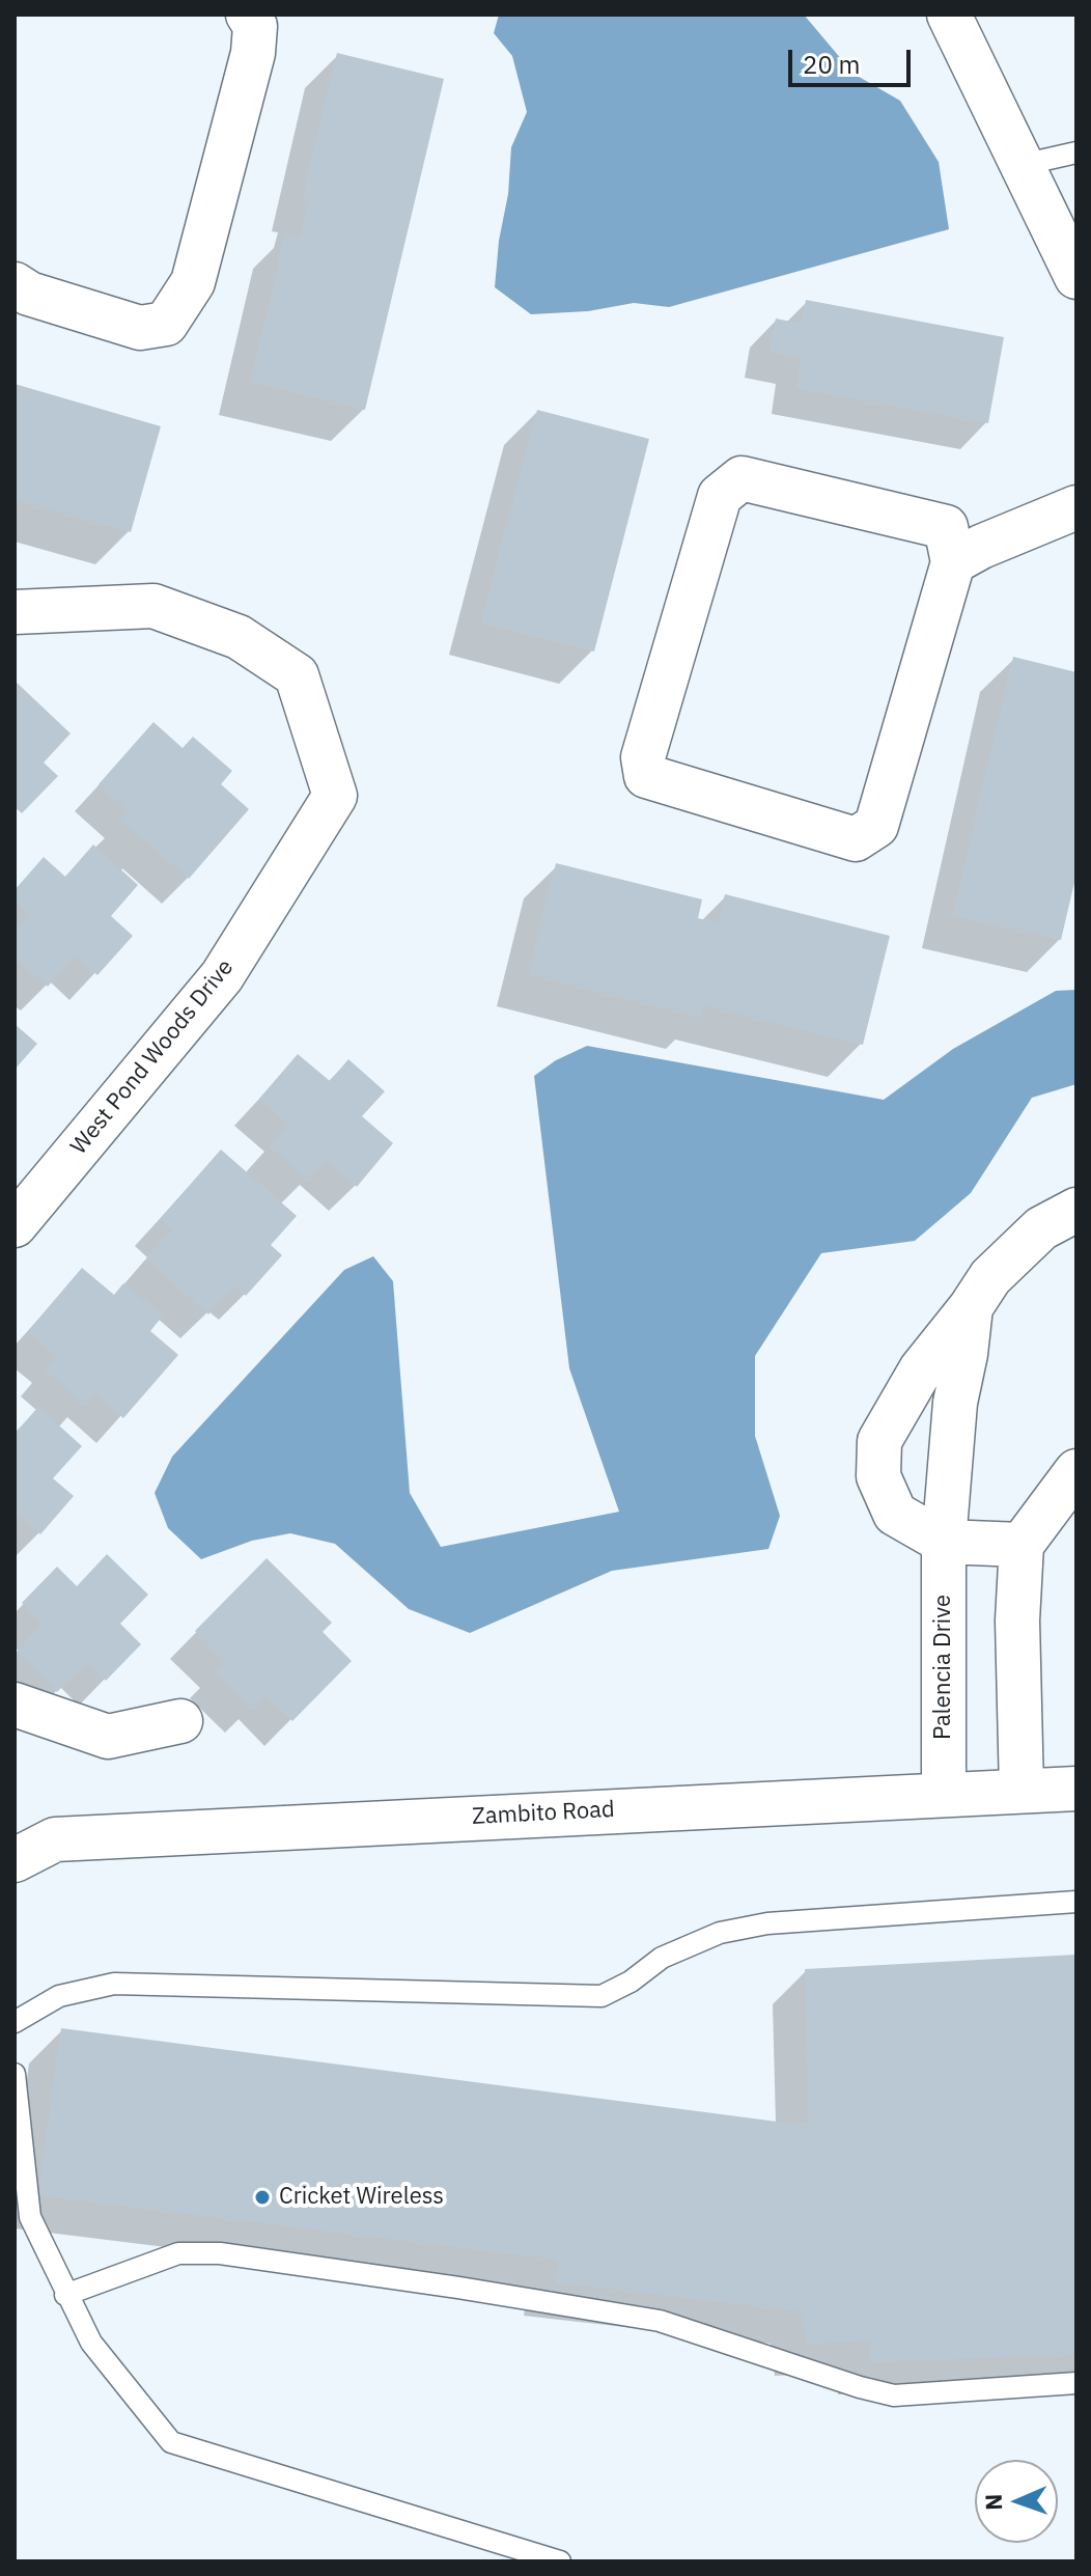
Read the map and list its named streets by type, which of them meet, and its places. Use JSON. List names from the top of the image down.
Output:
{
  "streets": {
    "street": ["West Pond Woods Drive", "Palencia Drive", "Zambito Road"]
  },
  "crossings": [
    ["Palencia Drive", "Zambito Road"]
  ],
  "places": ["Cricket Wireless"],
  "scale_bar": "20 m",
  "north": "left"
}
